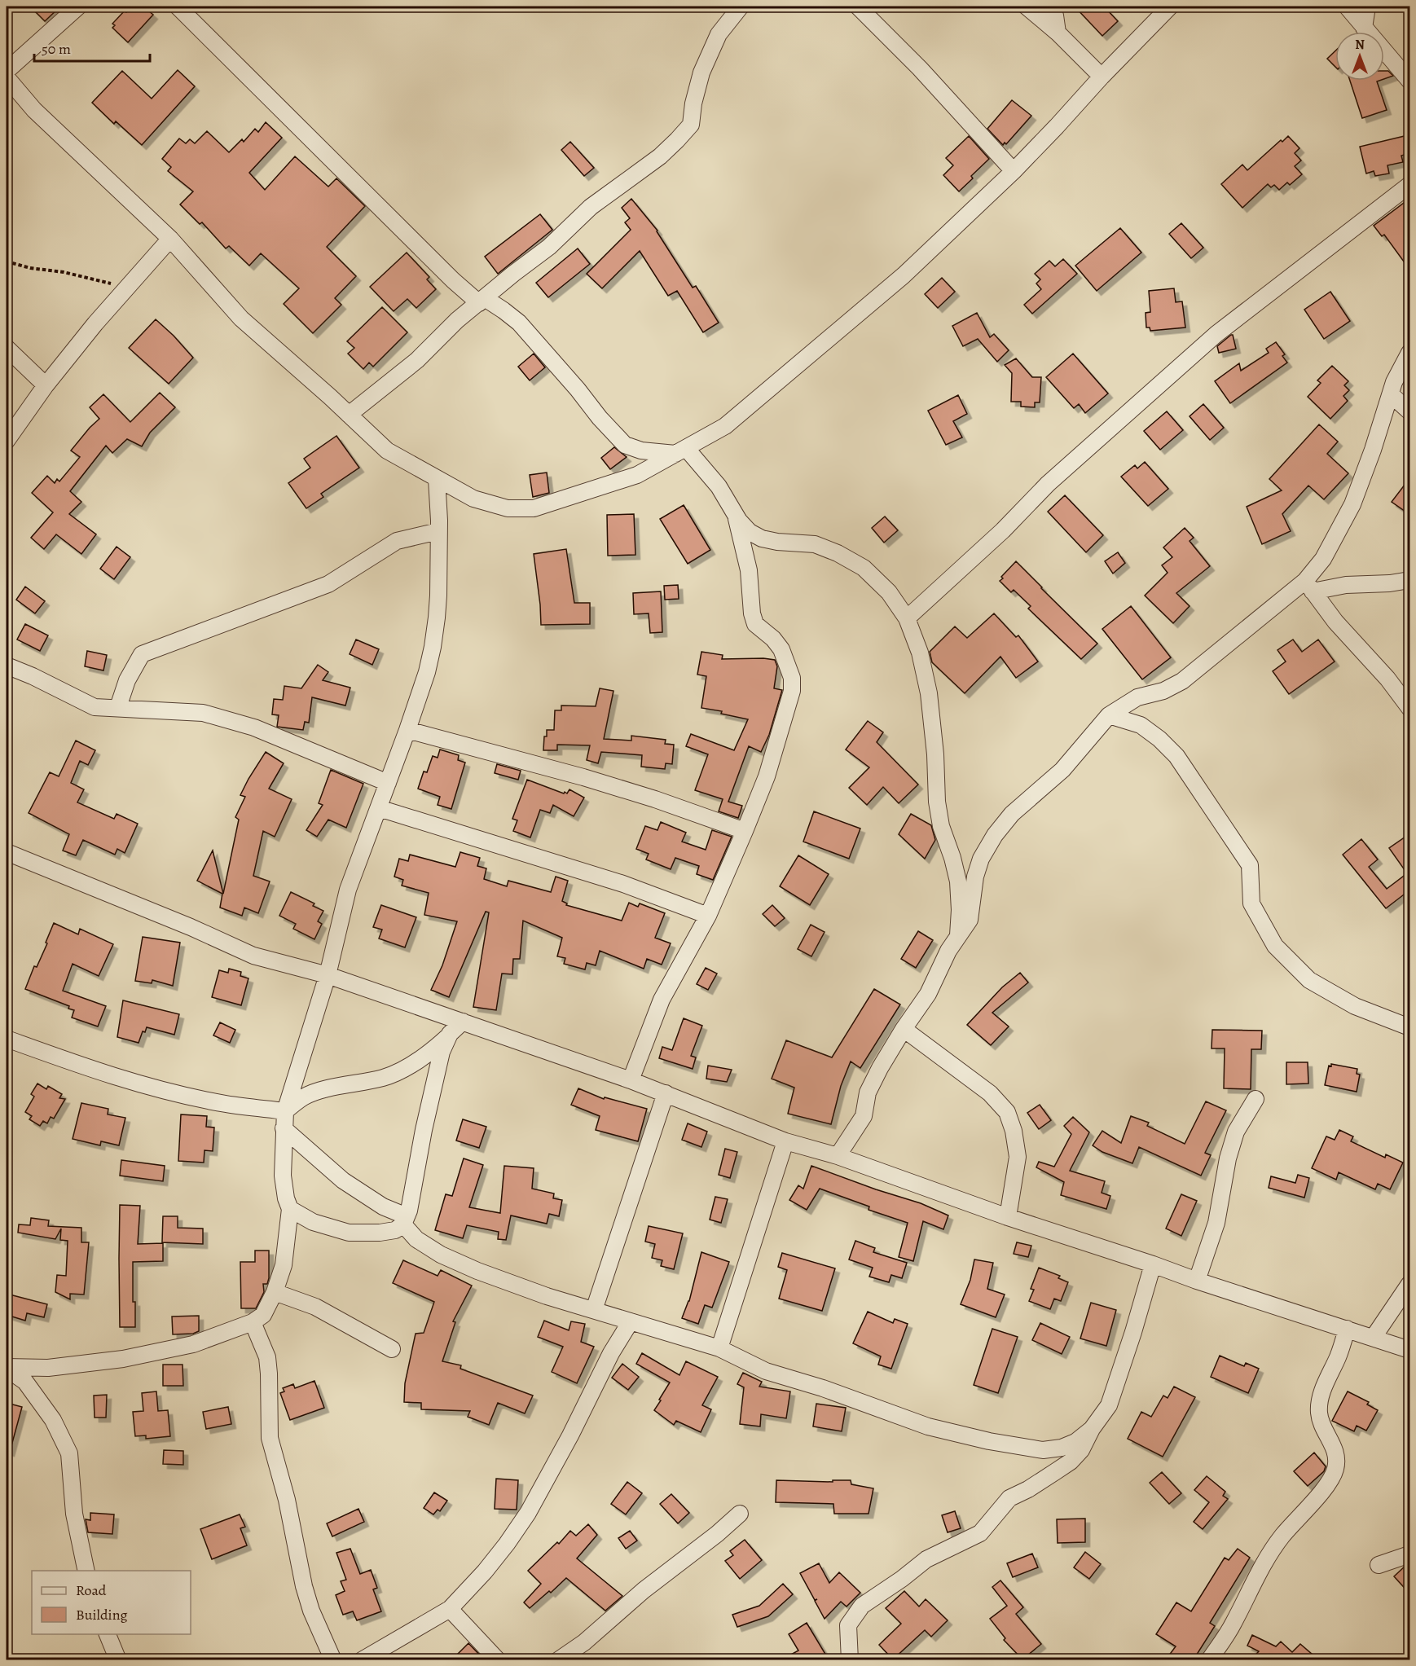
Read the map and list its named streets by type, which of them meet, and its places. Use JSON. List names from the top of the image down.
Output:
{
  "legend": ["Road", "Building"],
  "scale_bar": "50 m",
  "north": "top"
}
